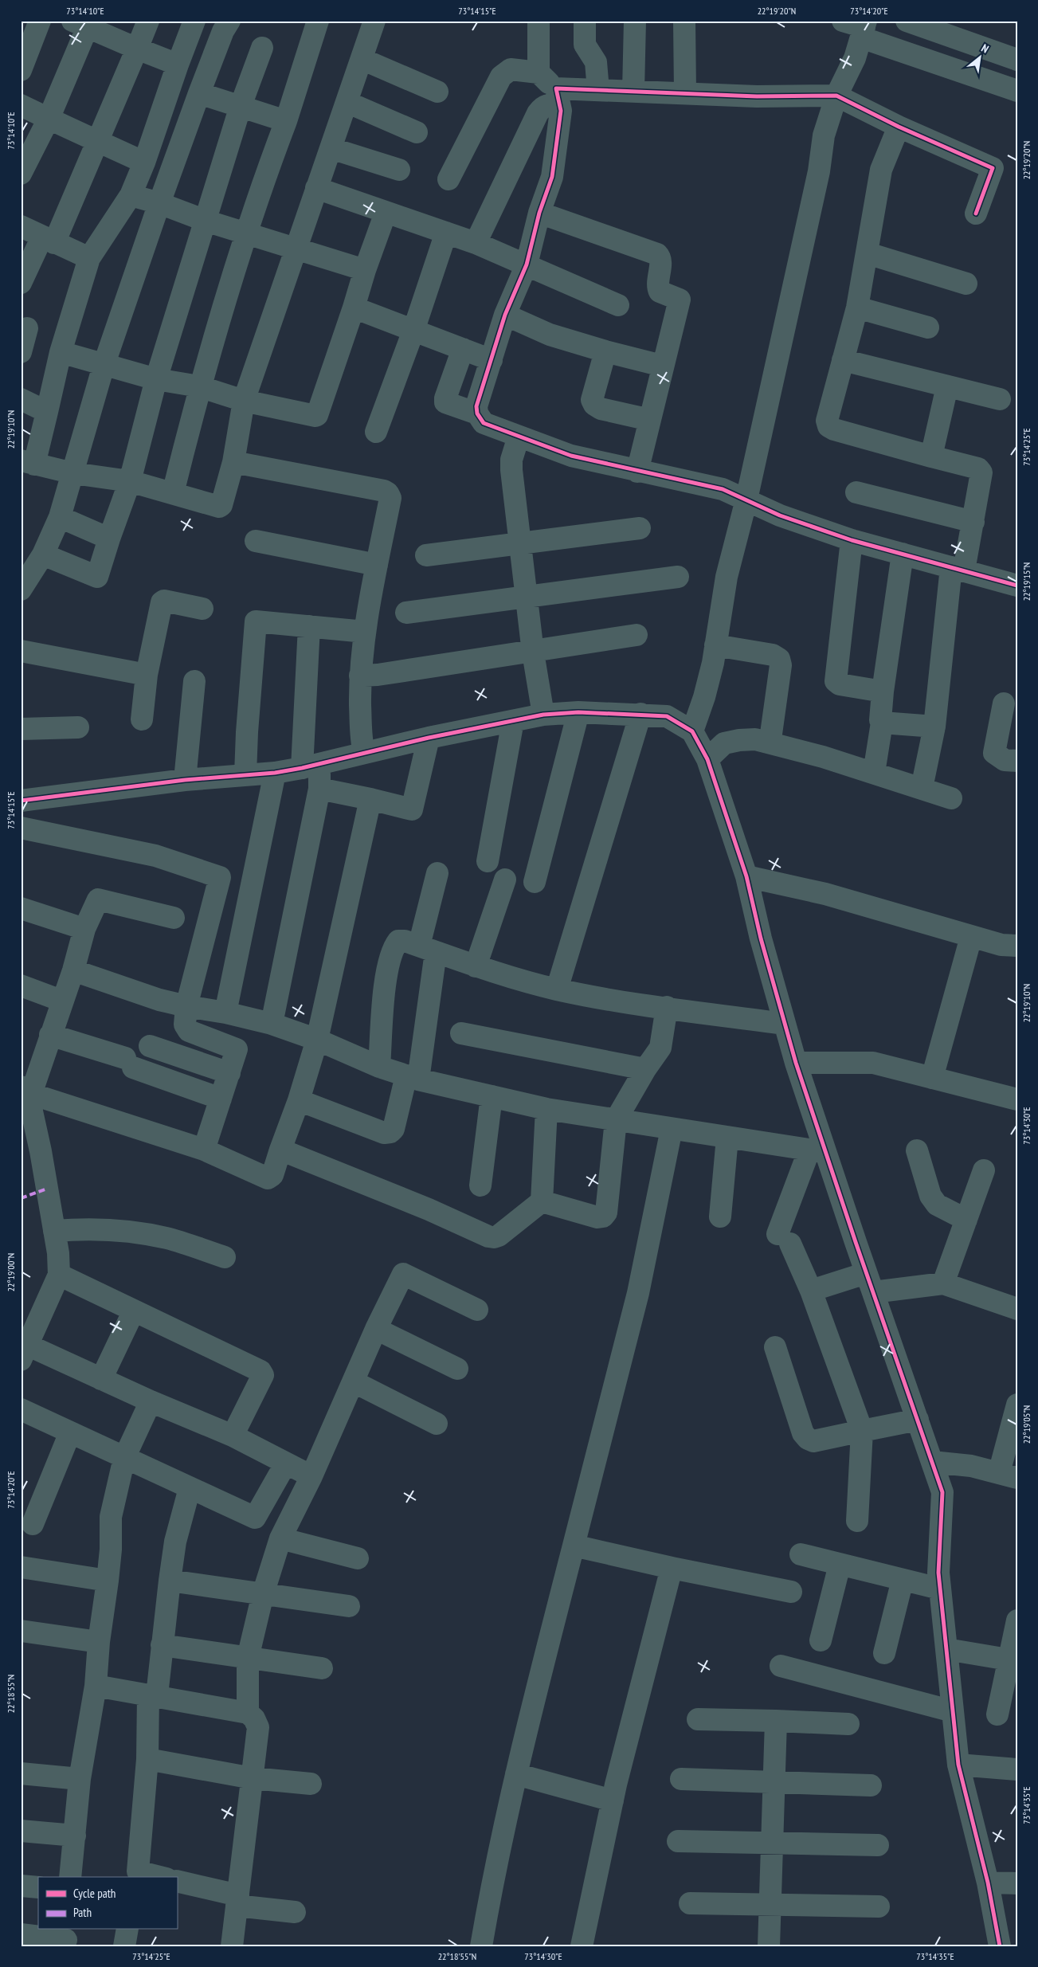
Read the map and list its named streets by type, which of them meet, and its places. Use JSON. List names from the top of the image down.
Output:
{
  "legend": ["Cycle path", "Path"],
  "north": "top right",
  "coordinates": [
    "73°14'10\"E",
    "73°14'15\"E",
    "22°19'20\"N",
    "73°14'20\"E",
    "22°19'10\"N",
    "73°14'25\"E",
    "22°19'15\"N",
    "73°14'30\"E",
    "22°19'00\"N",
    "22°19'05\"N",
    "22°18'55\"N",
    "73°14'35\"E"
  ]
}
